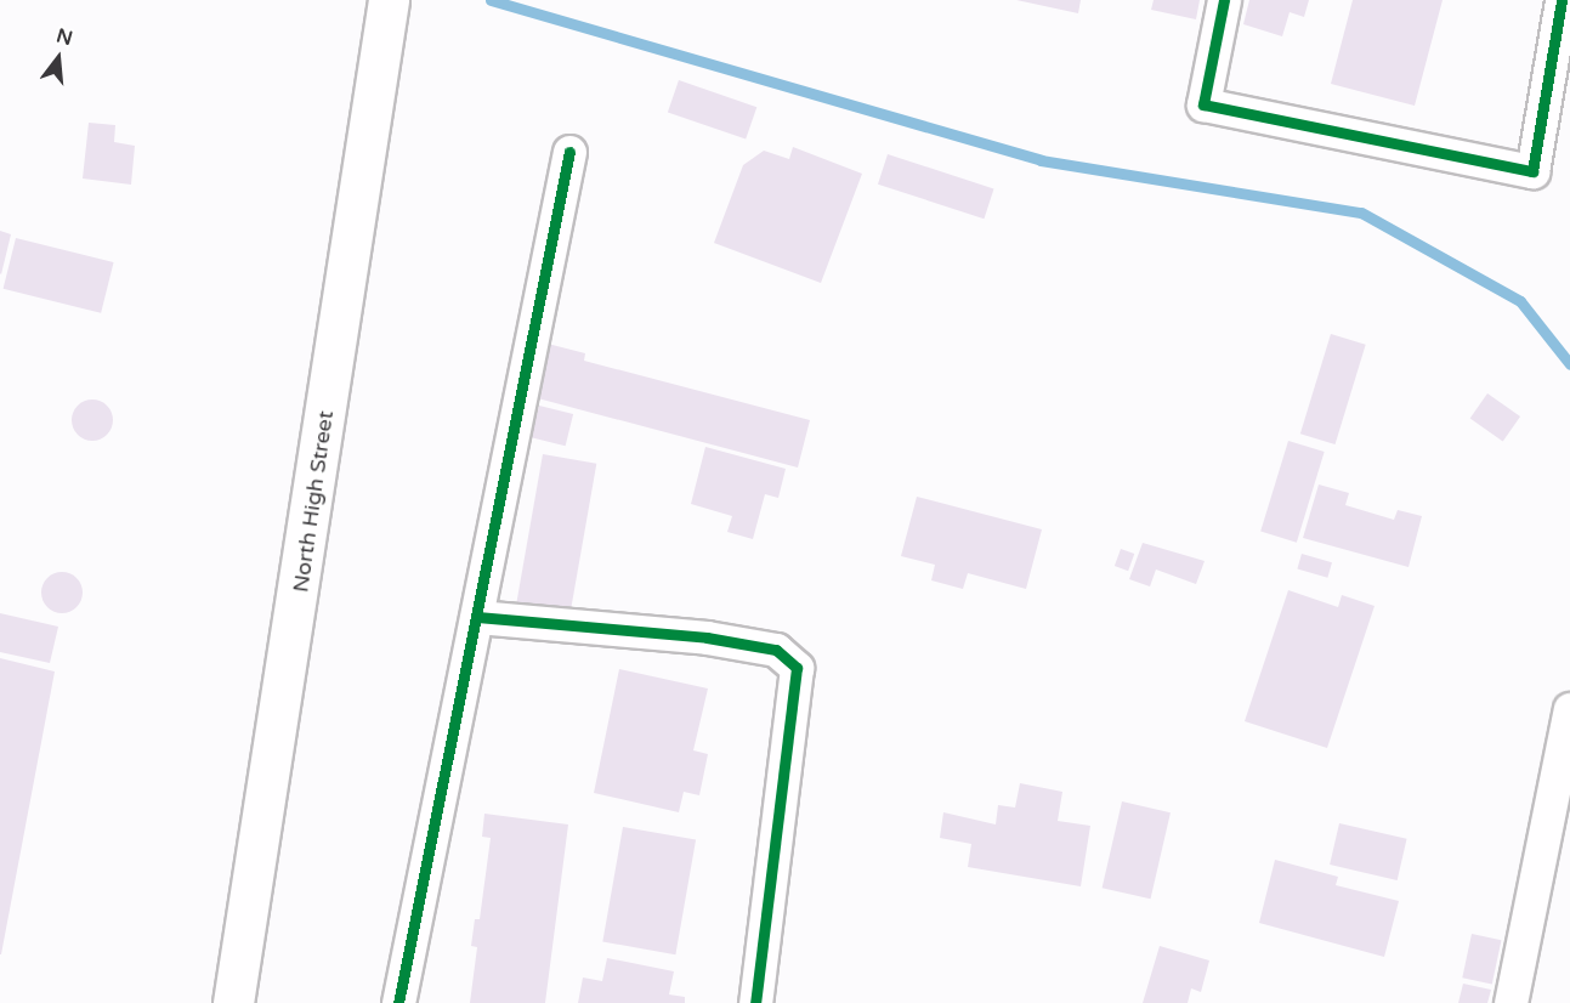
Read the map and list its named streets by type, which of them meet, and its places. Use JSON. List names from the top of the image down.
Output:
{
  "streets": {
    "highway": ["North High Street"]
  },
  "north": "top"
}
